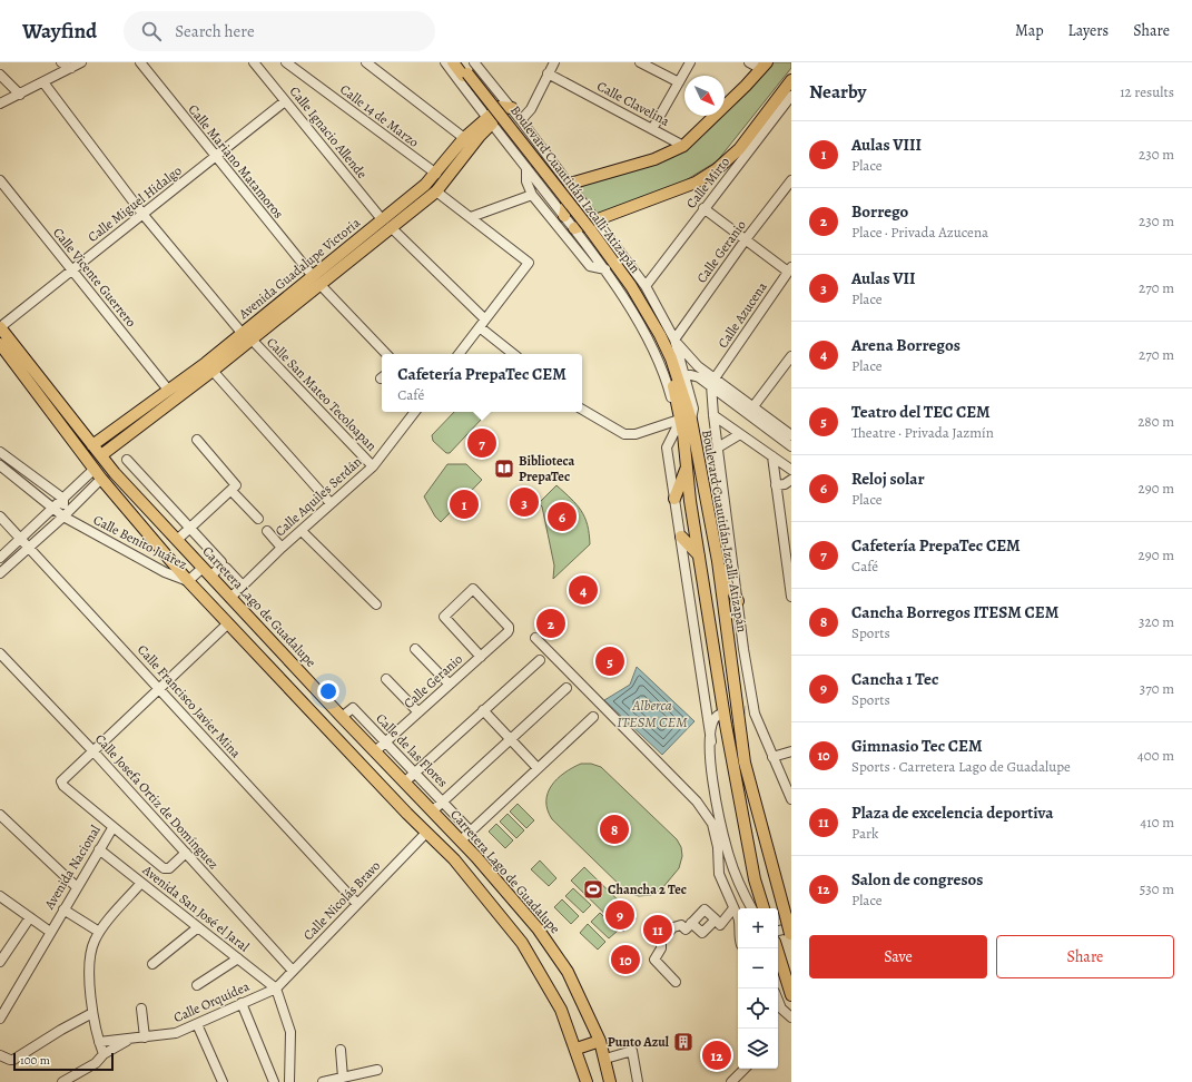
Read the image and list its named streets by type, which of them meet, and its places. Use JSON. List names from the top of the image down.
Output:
{
  "streets": {
    "main road": ["Boulevard Cuautitlán Izcalli-Atizapán", "Avenida Guadalupe Victoria", "Carretera Lago de Guadalupe"],
    "street": [
      "Calle Clavelina",
      "Calle 14 de Marzo",
      "Calle Ignacio Allende",
      "Calle Mariano Matamoros",
      "Calle Mirto",
      "Calle Miguel Hidalgo",
      "Calle Geranio",
      "Calle Vicente Guerrero",
      "Calle Azucena",
      "Calle San Mateo Tecoloapan",
      "Calle Aquiles Serdán",
      "Calle Benito Juárez",
      "Calle Francisco Javier Mina",
      "Calle de las Flores",
      "Calle Josefa Ortiz de Domínguez",
      "Avenida Nacional",
      "Calle Nicolás Bravo",
      "Avenida San José el Jaral",
      "Calle Orquídea"
    ]
  },
  "crossings": [
    ["Calle 14 de Marzo", "Avenida Guadalupe Victoria"],
    ["Calle Ignacio Allende", "Calle Miguel Hidalgo"],
    ["Calle Ignacio Allende", "Avenida Guadalupe Victoria"],
    ["Calle Mariano Matamoros", "Calle Miguel Hidalgo"],
    ["Calle Mariano Matamoros", "Avenida Guadalupe Victoria"],
    ["Boulevard Cuautitlán Izcalli-Atizapán", "Calle Azucena"],
    ["Calle Miguel Hidalgo", "Calle Vicente Guerrero"],
    ["Calle Miguel Hidalgo", "Calle San Mateo Tecoloapan"],
    ["Calle Miguel Hidalgo", "Carretera Lago de Guadalupe"],
    ["Calle Geranio", "Carretera Lago de Guadalupe"],
    ["Calle Geranio", "Calle de las Flores"],
    ["Avenida Guadalupe Victoria", "Calle Vicente Guerrero"],
    ["Avenida Guadalupe Victoria", "Calle San Mateo Tecoloapan"],
    ["Avenida Guadalupe Victoria", "Carretera Lago de Guadalupe"],
    ["Calle San Mateo Tecoloapan", "Calle Aquiles Serdán"],
    ["Calle Aquiles Serdán", "Carretera Lago de Guadalupe"],
    ["Calle Benito Juárez", "Carretera Lago de Guadalupe"],
    ["Carretera Lago de Guadalupe", "Calle de las Flores"],
    ["Carretera Lago de Guadalupe", "Avenida Nacional"],
    ["Carretera Lago de Guadalupe", "Calle Nicolás Bravo"],
    ["Calle Francisco Javier Mina", "Avenida Nacional"],
    ["Calle Francisco Javier Mina", "Calle Nicolás Bravo"],
    ["Calle Josefa Ortiz de Domínguez", "Avenida Nacional"],
    ["Calle Josefa Ortiz de Domínguez", "Calle Nicolás Bravo"],
    ["Avenida Nacional", "Avenida San José el Jaral"],
    ["Calle Nicolás Bravo", "Avenida San José el Jaral"],
    ["Calle Nicolás Bravo", "Calle Orquídea"],
    ["Avenida San José el Jaral", "Calle Orquídea"]
  ],
  "water": ["Alberca ITESM CEM"],
  "places": {
    "library": ["Biblioteca PrepaTec"],
    "sports": ["Chancha 2 Tec"],
    "building": ["Punto Azul"]
  },
  "scale_bar": "100 m",
  "north": "bottom right",
  "page": {
    "header": "Wayfind",
    "search": "Search here",
    "nav": ["Map", "Layers", "Share"],
    "heading": ["Nearby", "12 results"],
    "list": [
      {
        "mark": "1",
        "name": "Aulas VIII",
        "note": "Place",
        "value": "230 m"
      },
      {
        "mark": "2",
        "name": "Borrego",
        "note": "Place · Privada Azucena",
        "value": "230 m"
      },
      {
        "mark": "3",
        "name": "Aulas VII",
        "note": "Place",
        "value": "270 m"
      },
      {
        "mark": "4",
        "name": "Arena Borregos",
        "note": "Place",
        "value": "270 m"
      },
      {
        "mark": "5",
        "name": "Teatro del TEC CEM",
        "note": "Theatre · Privada Jazmín",
        "value": "280 m"
      },
      {
        "mark": "6",
        "name": "Reloj solar",
        "note": "Place",
        "value": "290 m"
      },
      {
        "mark": "7",
        "name": "Cafetería PrepaTec CEM",
        "note": "Café",
        "value": "290 m"
      },
      {
        "mark": "8",
        "name": "Cancha Borregos ITESM CEM",
        "note": "Sports",
        "value": "320 m"
      },
      {
        "mark": "9",
        "name": "Cancha 1 Tec",
        "note": "Sports",
        "value": "370 m"
      },
      {
        "mark": "10",
        "name": "Gimnasio Tec CEM",
        "note": "Sports · Carretera Lago de Guadalupe",
        "value": "400 m"
      },
      {
        "mark": "11",
        "name": "Plaza de excelencia deportiva",
        "note": "Park",
        "value": "410 m"
      },
      {
        "mark": "12",
        "name": "Salon de congresos",
        "note": "Place",
        "value": "530 m"
      }
    ],
    "popup": ["Cafetería PrepaTec CEM", "Café"],
    "pins": [
      "7",
      "3",
      "1",
      "6",
      "4",
      "2",
      "5",
      "8",
      "9",
      "11",
      "10",
      "12"
    ],
    "map_buttons": ["+", "−"],
    "buttons": ["Save", "Share"],
    "scale": "100 m"
  }
}
